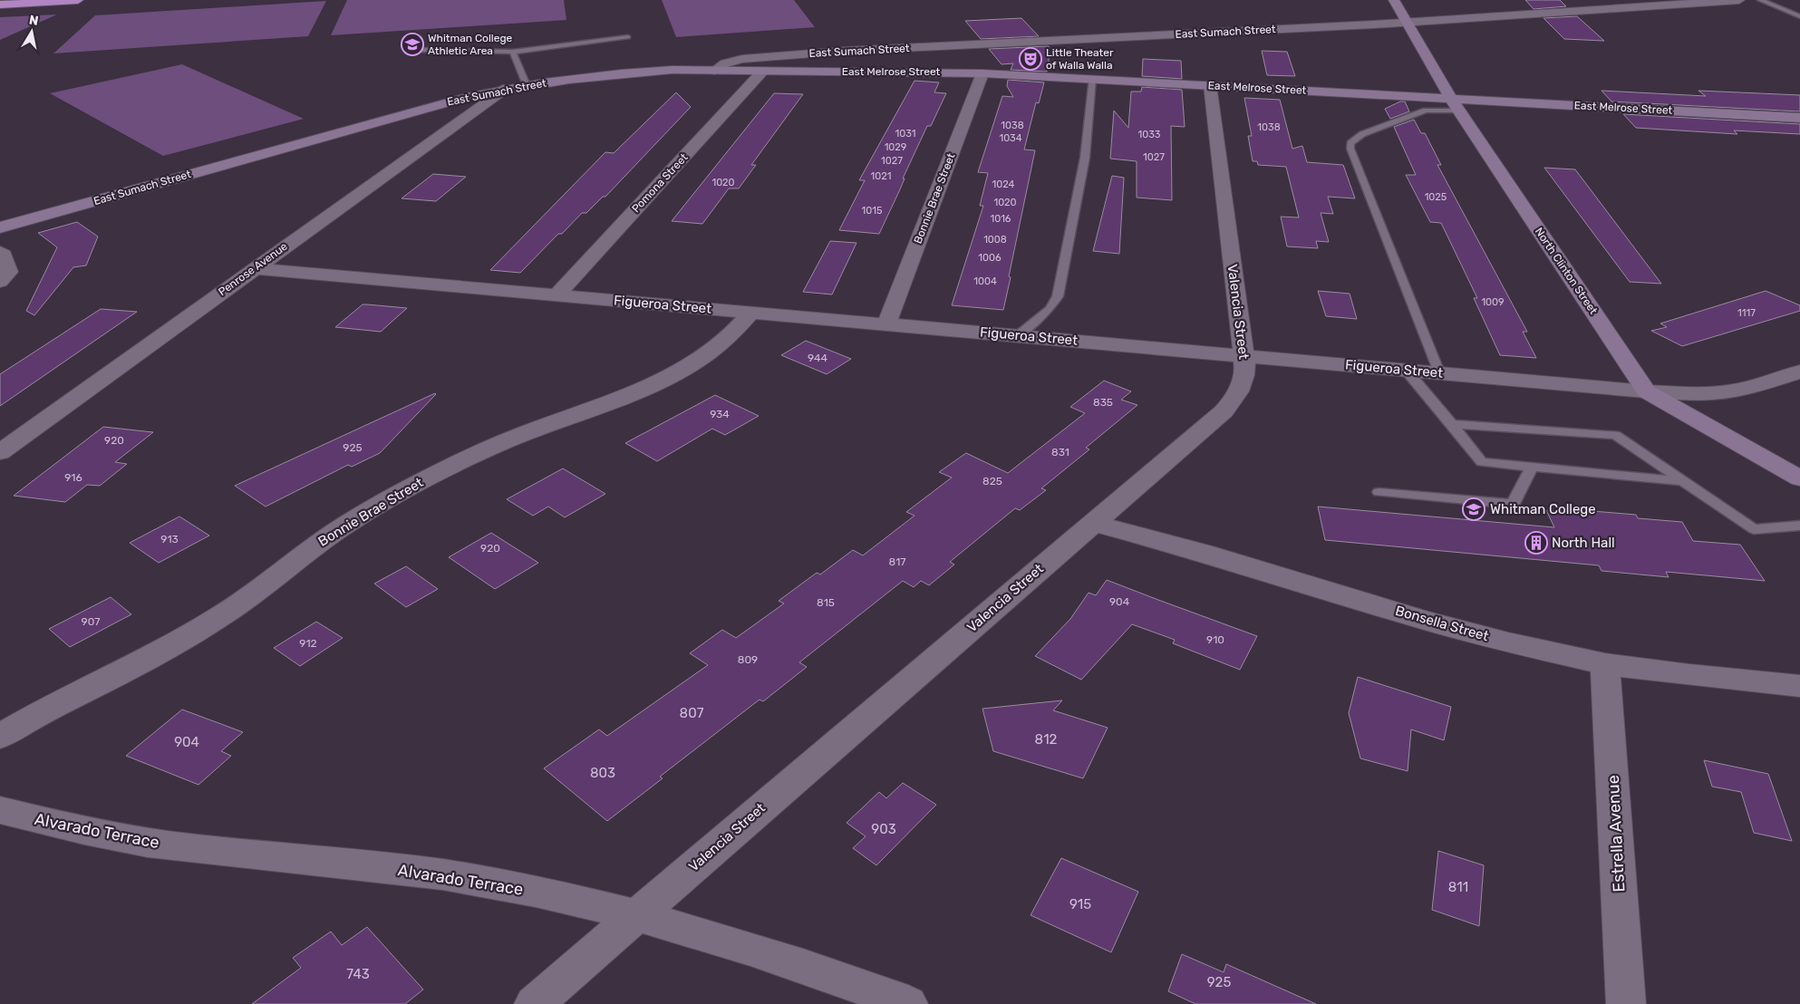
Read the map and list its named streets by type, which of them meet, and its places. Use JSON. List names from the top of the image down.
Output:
{
  "streets": {
    "street": [
      "East Sumach Street",
      "East Melrose Street",
      "Pomona Street",
      "Bonnie Brae Street",
      "Penrose Avenue",
      "North Clinton Street",
      "Figueroa Street",
      "Valencia Street",
      "Bonsella Street",
      "Alvarado Terrace",
      "Estrella Avenue"
    ]
  },
  "crossings": [
    ["East Sumach Street", "East Melrose Street"],
    ["East Sumach Street", "Penrose Avenue"],
    ["East Sumach Street", "North Clinton Street"],
    ["East Melrose Street", "Pomona Street"],
    ["East Melrose Street", "Bonnie Brae Street"],
    ["East Melrose Street", "North Clinton Street"],
    ["East Melrose Street", "Valencia Street"],
    ["Pomona Street", "Figueroa Street"],
    ["Bonnie Brae Street", "Figueroa Street"],
    ["Penrose Avenue", "Figueroa Street"],
    ["North Clinton Street", "Figueroa Street"],
    ["Figueroa Street", "Valencia Street"],
    ["Valencia Street", "Bonsella Street"],
    ["Valencia Street", "Alvarado Terrace"],
    ["Bonsella Street", "Estrella Avenue"]
  ],
  "places": {
    "school or university": ["Whitman College Athletic Area", "Whitman College"],
    "theatre": ["Little Theater of Walla Walla"],
    "building": ["North Hall"]
  },
  "house_numbers": [
    "1038",
    "1038",
    "1031",
    "1033",
    "1034",
    "1029",
    "1027",
    "1027",
    "1021",
    "1020",
    "1024",
    "1025",
    "1020",
    "1015",
    "1016",
    "1008",
    "1006",
    "1004",
    "1009",
    "1117",
    "944",
    "835",
    "934",
    "920",
    "925",
    "831",
    "916",
    "825",
    "913",
    "920",
    "817",
    "904",
    "815",
    "907",
    "910",
    "912",
    "809",
    "807",
    "812",
    "904",
    "803",
    "903",
    "811",
    "915",
    "743",
    "925"
  ],
  "north": "top"
}
